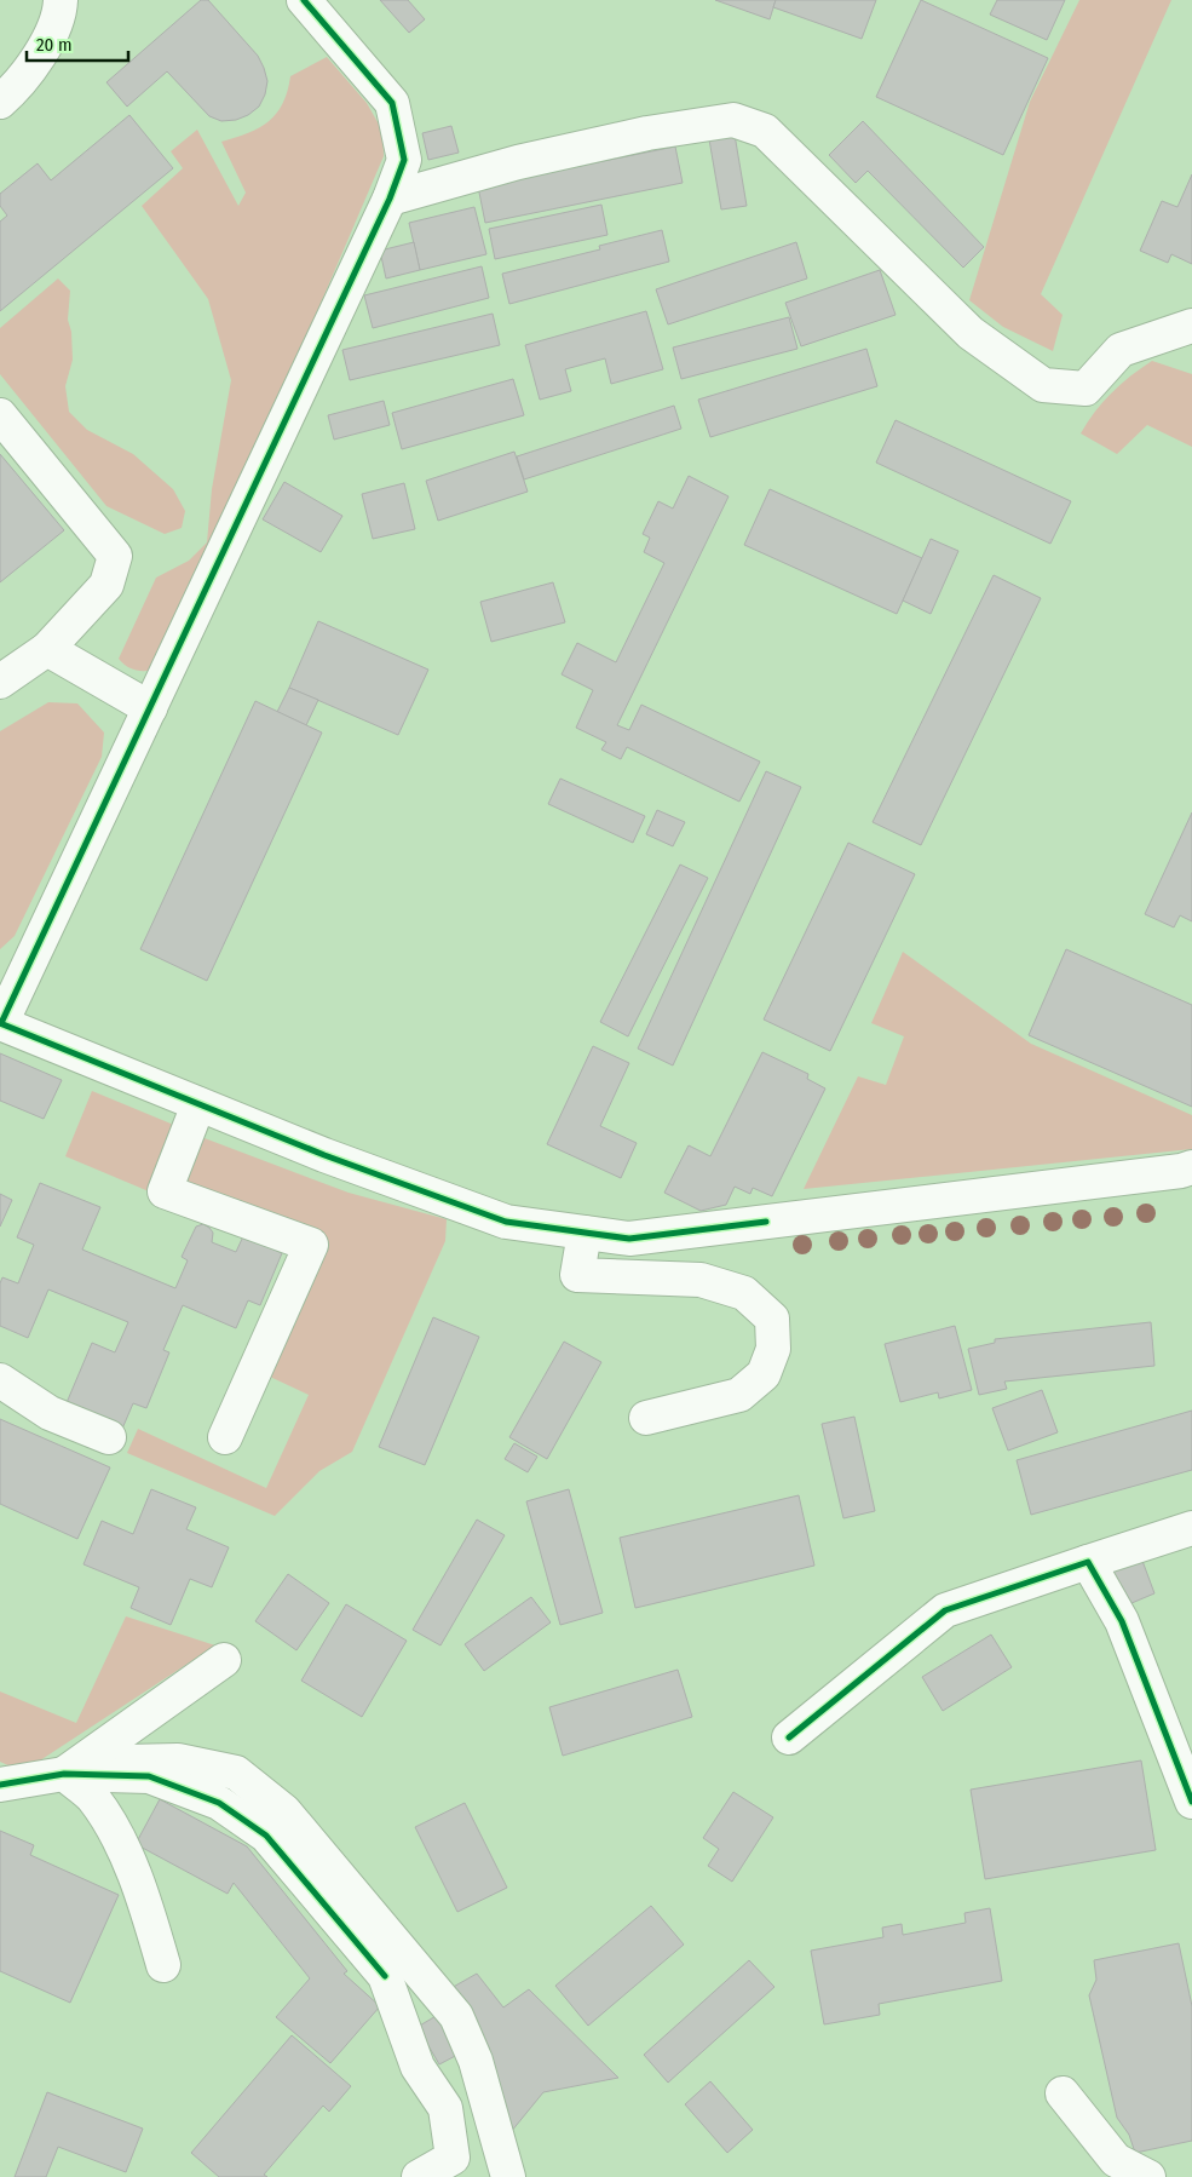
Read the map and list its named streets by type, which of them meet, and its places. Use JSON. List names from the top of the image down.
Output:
{
  "scale_bar": "20 m"
}
